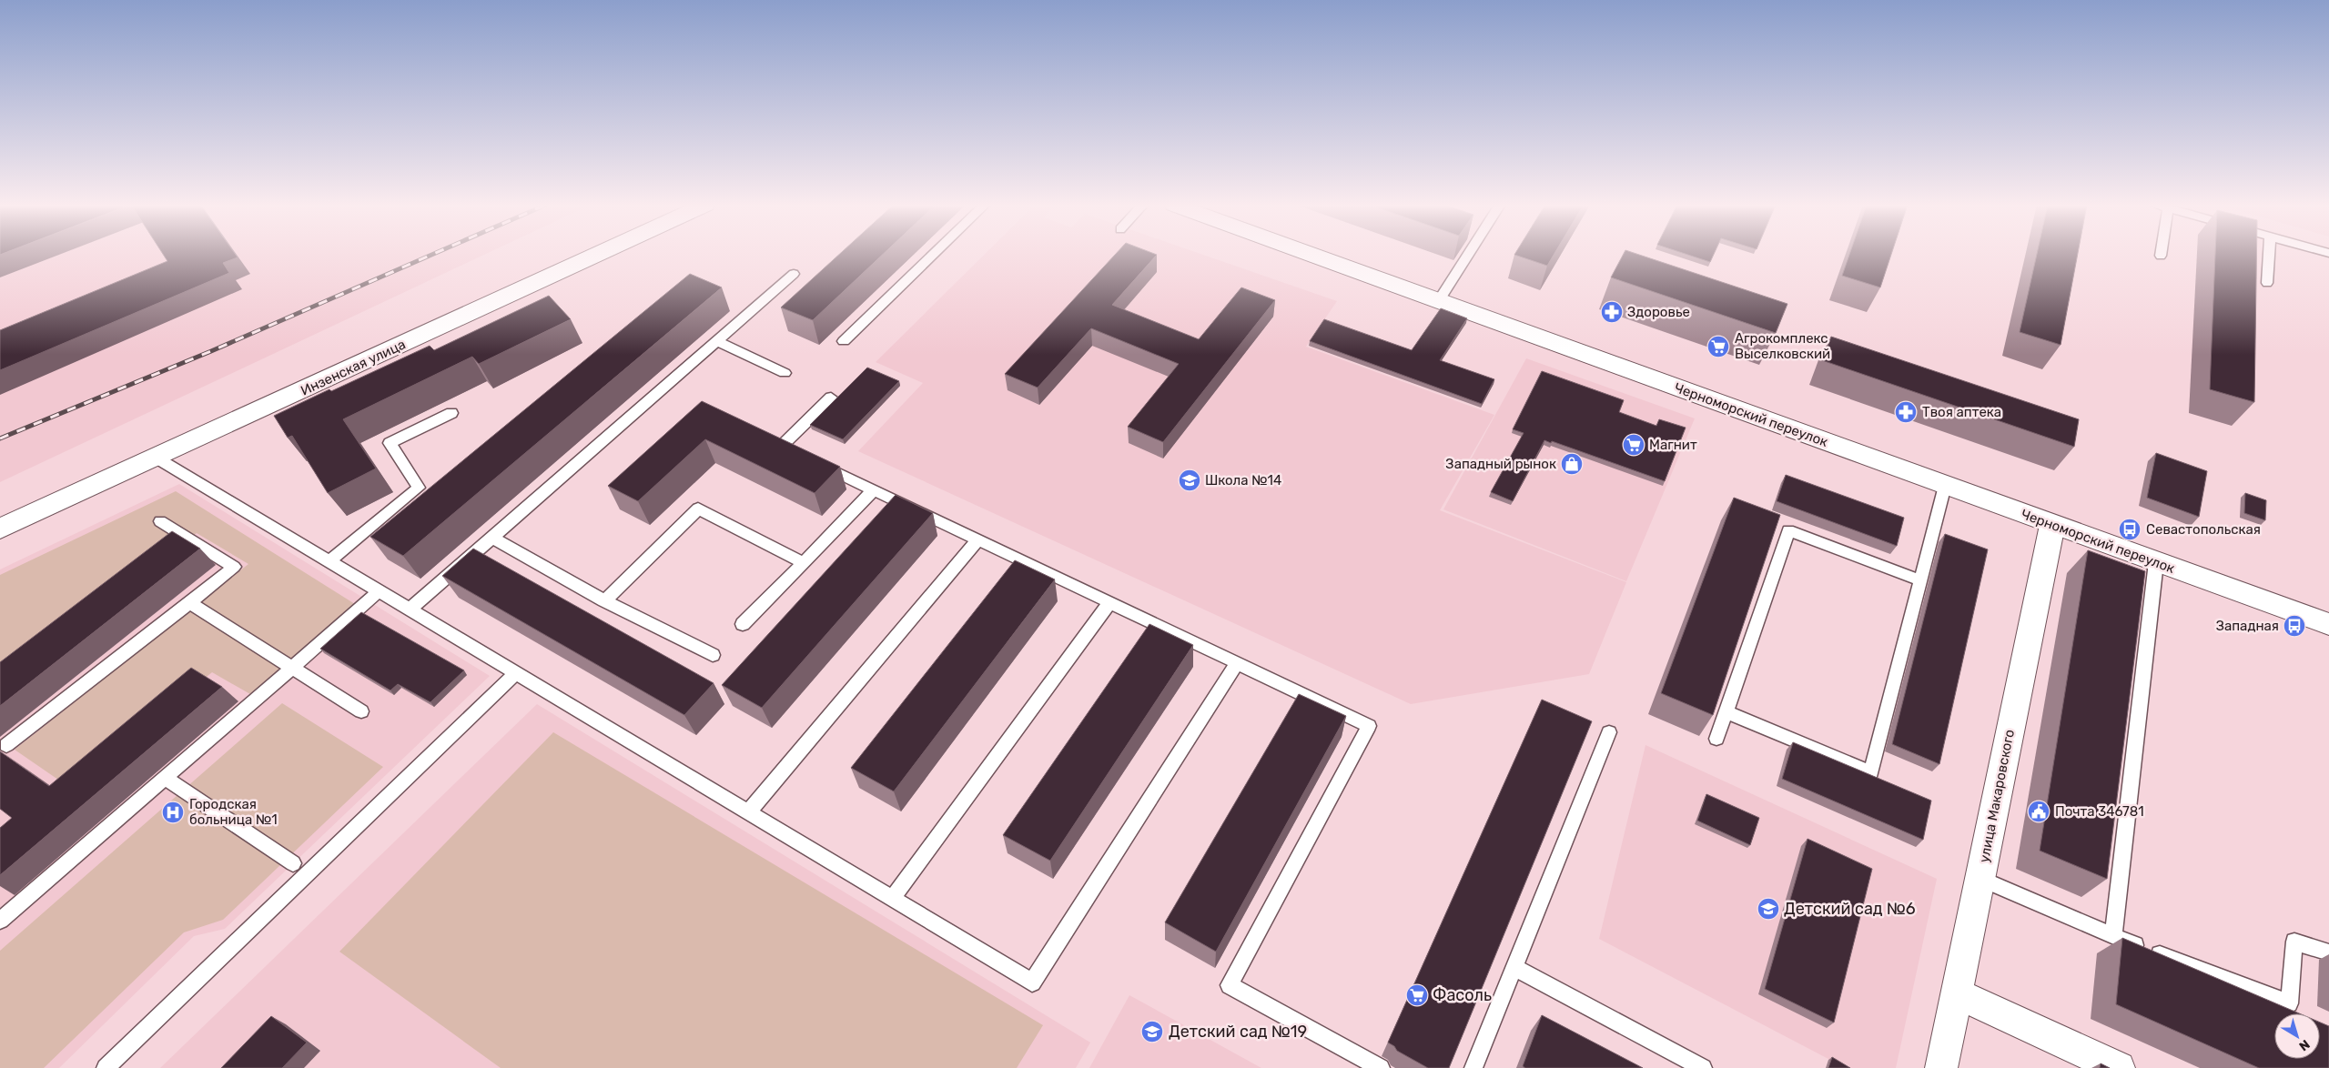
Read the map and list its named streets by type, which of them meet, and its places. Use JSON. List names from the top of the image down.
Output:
{
  "streets": {
    "street": ["Инзенская улица", "Черноморский переулок", "улица Макаровского"]
  },
  "crossings": [
    ["Черноморский переулок", "улица Макаровского"]
  ],
  "places": {
    "pharmacy": ["Здоровье", "Твоя аптека"],
    "supermarket": ["Агрокомплекс Выселковский", "Магнит", "Фасоль"],
    "shop": ["Западный рынок"],
    "school or university": ["Школа №14", "Детский сад №6", "Детский сад №19"],
    "bus stop": ["Севастопольская", "Западная"],
    "public building": ["Почта 346781"],
    "hospital": ["Городская больница №1"]
  },
  "north": "bottom right"
}
